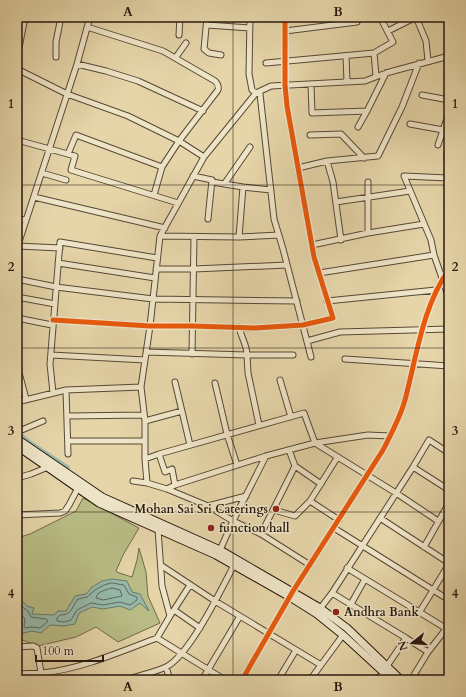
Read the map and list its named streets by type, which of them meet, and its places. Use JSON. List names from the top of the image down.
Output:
{
  "places": ["Mohan Sai Sri Caterings", "function hall", "Andhra Bank"],
  "scale_bar": "100 m",
  "north": "left",
  "grid": {
    "columns": ["A", "B"],
    "rows": [
      "1",
      "2",
      "3",
      "4"
    ]
  }
}
